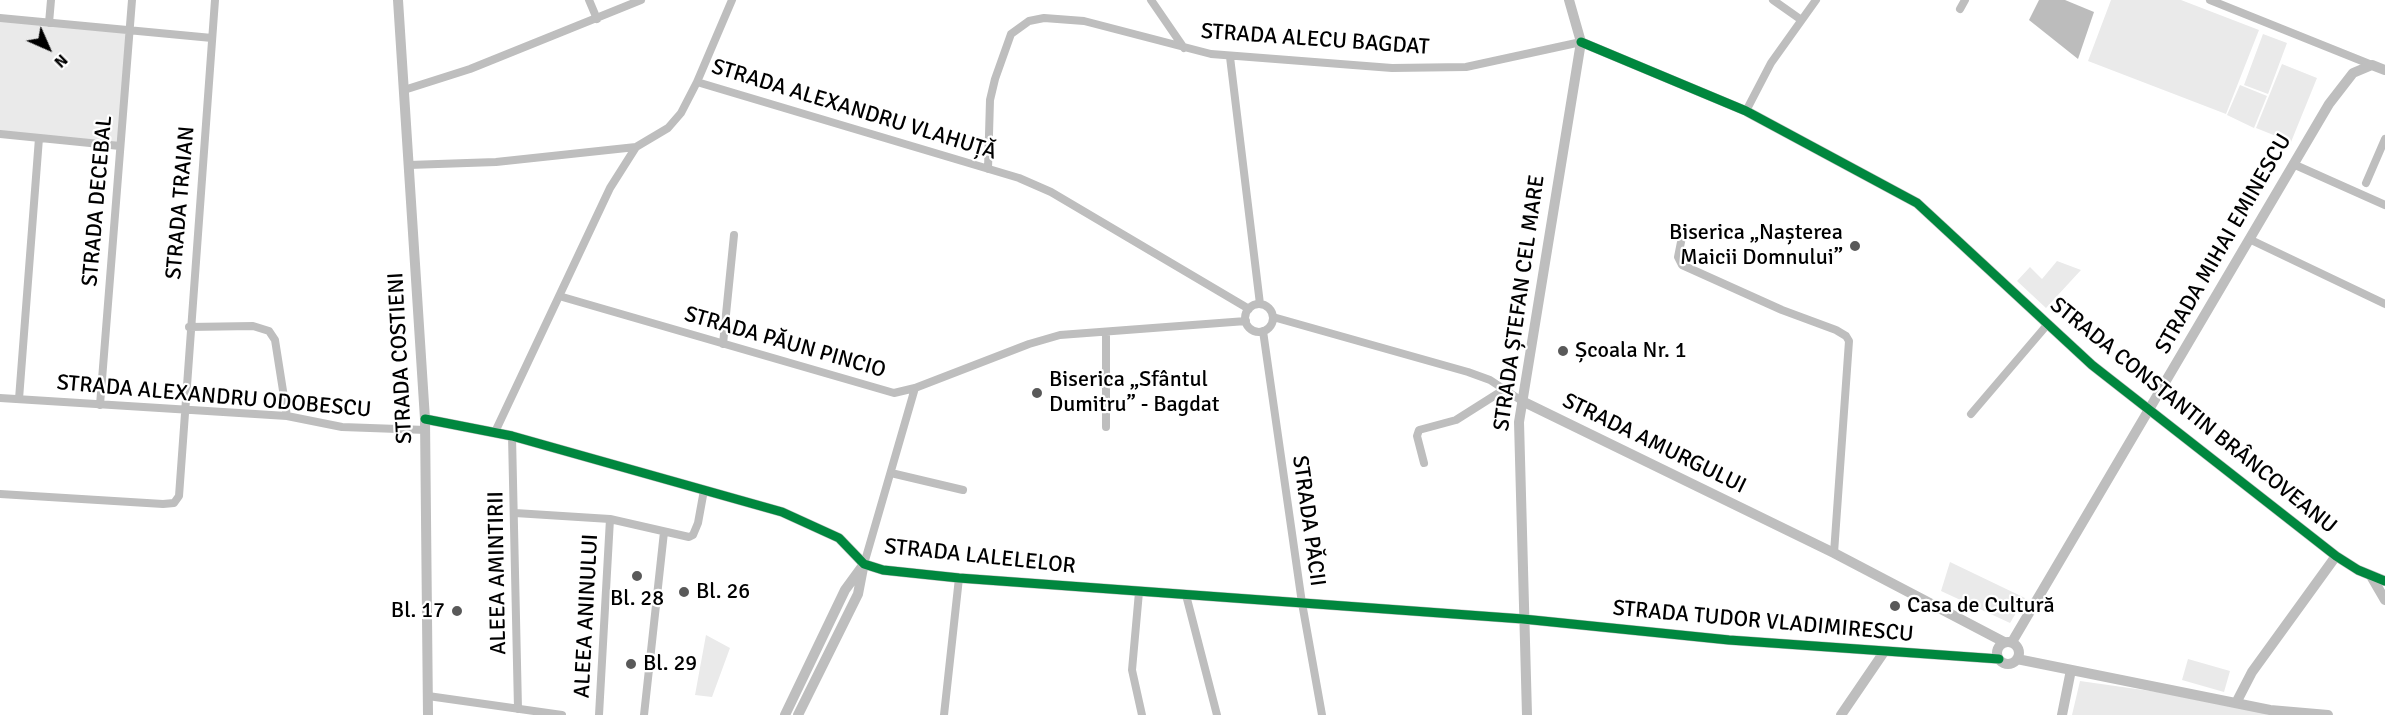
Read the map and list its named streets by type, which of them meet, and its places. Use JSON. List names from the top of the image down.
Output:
{
  "streets": {
    "street": [
      "STRADA ALECU BAGDAT",
      "STRADA ALEXANDRU VLAHUȚĂ",
      "STRADA DECEBAL",
      "STRADA TRAIAN",
      "STRADA MIHAI EMINESCU",
      "STRADA ȘTEFAN CEL MARE",
      "STRADA PĂUN PINCIO",
      "STRADA COSTIENI",
      "STRADA ALEXANDRU ODOBESCU",
      "STRADA CONSTANTIN BRÂNCOVEANU",
      "STRADA AMURGULUI",
      "STRADA PĂCII",
      "STRADA LALELELOR",
      "ALEEA AMINTIRII",
      "ALEEA ANINULUI",
      "STRADA TUDOR VLADIMIRESCU"
    ]
  },
  "crossings": [
    ["STRADA ALECU BAGDAT", "STRADA ALEXANDRU VLAHUȚĂ"],
    ["STRADA ALECU BAGDAT", "STRADA ȘTEFAN CEL MARE"],
    ["STRADA ALECU BAGDAT", "STRADA CONSTANTIN BRÂNCOVEANU"],
    ["STRADA ALEXANDRU VLAHUȚĂ", "STRADA PĂUN PINCIO"],
    ["STRADA ALEXANDRU VLAHUȚĂ", "STRADA COSTIENI"],
    ["STRADA ALEXANDRU VLAHUȚĂ", "STRADA AMURGULUI"],
    ["STRADA ALEXANDRU VLAHUȚĂ", "STRADA PĂCII"],
    ["STRADA DECEBAL", "STRADA ALEXANDRU ODOBESCU"],
    ["STRADA TRAIAN", "STRADA ALEXANDRU ODOBESCU"],
    ["STRADA MIHAI EMINESCU", "STRADA CONSTANTIN BRÂNCOVEANU"],
    ["STRADA MIHAI EMINESCU", "STRADA AMURGULUI"],
    ["STRADA MIHAI EMINESCU", "STRADA TUDOR VLADIMIRESCU"],
    ["STRADA ȘTEFAN CEL MARE", "STRADA CONSTANTIN BRÂNCOVEANU"],
    ["STRADA ȘTEFAN CEL MARE", "STRADA AMURGULUI"],
    ["STRADA ȘTEFAN CEL MARE", "STRADA LALELELOR"],
    ["STRADA ȘTEFAN CEL MARE", "STRADA TUDOR VLADIMIRESCU"],
    ["STRADA PĂUN PINCIO", "STRADA AMURGULUI"],
    ["STRADA PĂUN PINCIO", "STRADA PĂCII"],
    ["STRADA COSTIENI", "STRADA ALEXANDRU ODOBESCU"],
    ["STRADA COSTIENI", "STRADA LALELELOR"],
    ["STRADA ALEXANDRU ODOBESCU", "STRADA LALELELOR"],
    ["STRADA AMURGULUI", "STRADA PĂCII"],
    ["STRADA AMURGULUI", "STRADA TUDOR VLADIMIRESCU"],
    ["STRADA PĂCII", "STRADA LALELELOR"],
    ["STRADA LALELELOR", "ALEEA AMINTIRII"],
    ["STRADA LALELELOR", "STRADA TUDOR VLADIMIRESCU"]
  ],
  "places": [
    "Biserica „Nașterea Maicii Domnului”",
    "Școala Nr. 1",
    "Biserica „Sfântul Dumitru” - Bagdat",
    "Bl. 28",
    "Bl. 26",
    "Casa de Cultură",
    "Bl. 17",
    "Bl. 29"
  ],
  "north": "bottom right"
}
